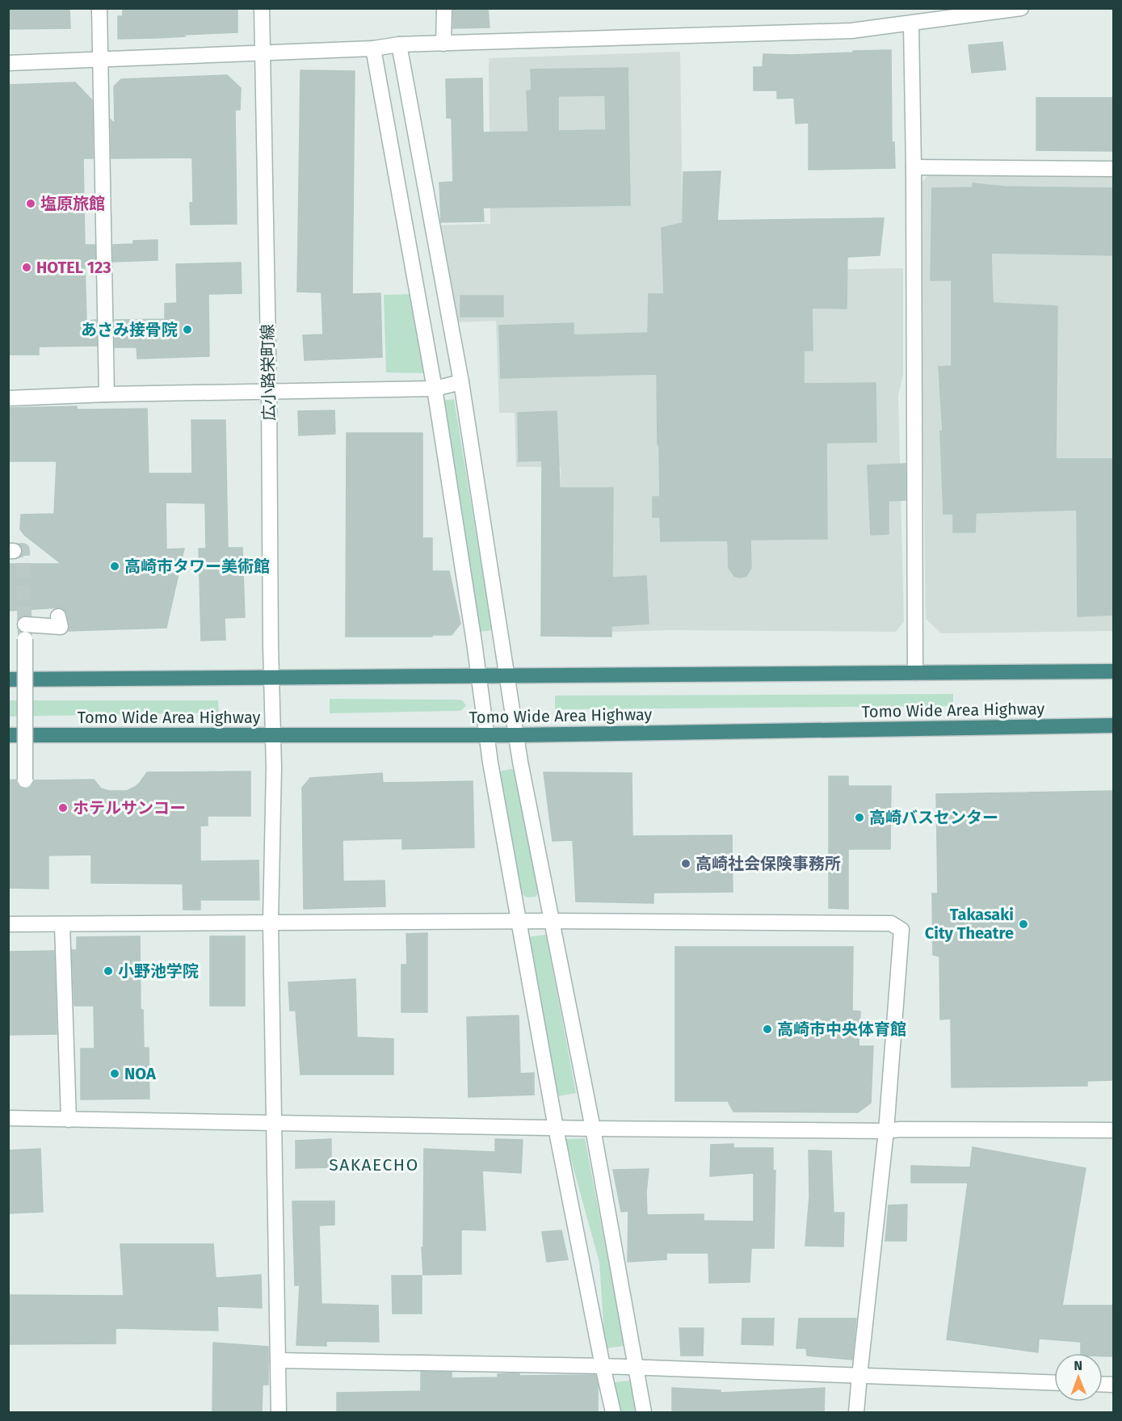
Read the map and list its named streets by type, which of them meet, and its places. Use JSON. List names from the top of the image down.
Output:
{
  "streets": {
    "highway": ["Tomo Wide Area Highway"],
    "street": ["広小路栄町線"]
  },
  "crossings": [
    ["広小路栄町線", "Tomo Wide Area Highway"]
  ],
  "districts": ["SAKAECHO"],
  "places": [
    "塩原旅館",
    "HOTEL 123",
    "あさみ接骨院",
    "高崎市タワー美術館",
    "ホテルサンコー",
    "高崎バスセンター",
    "高崎社会保険事務所",
    "Takasaki City Theatre",
    "小野池学院",
    "高崎市中央体育館",
    "NOA"
  ],
  "north": "top"
}
